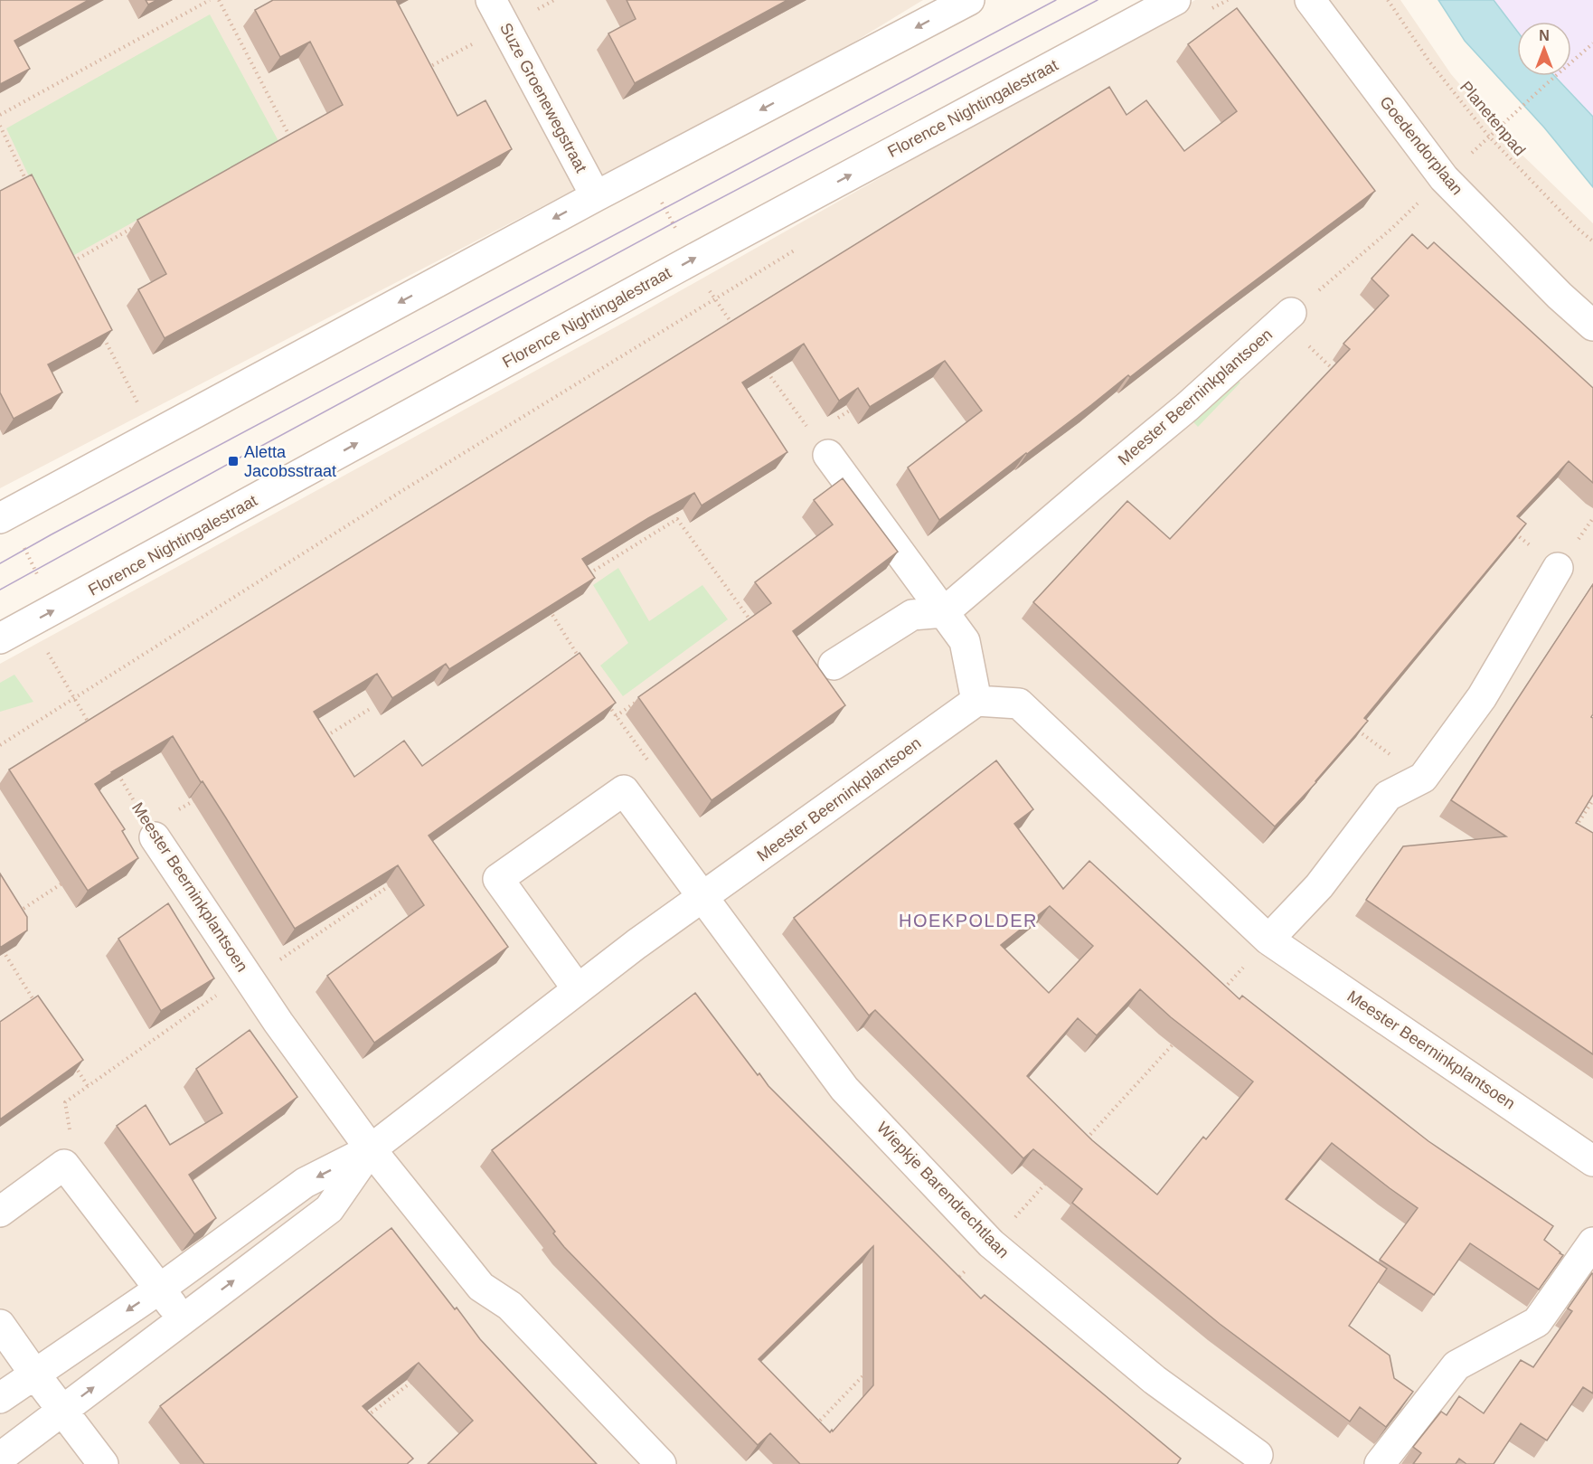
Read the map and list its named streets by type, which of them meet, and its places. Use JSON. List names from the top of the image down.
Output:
{
  "streets": {
    "street": [
      "Suze Groenewegstraat",
      "Florence Nightingalestraat",
      "Goedendorplaan",
      "Meester Beerninkplantsoen",
      "Wiepkje Barendrechtlaan"
    ],
    "path": ["Planetenpad"]
  },
  "crossings": [
    ["Meester Beerninkplantsoen", "Wiepkje Barendrechtlaan"]
  ],
  "districts": ["HOEKPOLDER"],
  "places": {
    "transit": ["Aletta Jacobsstraat"]
  },
  "north": "top"
}
